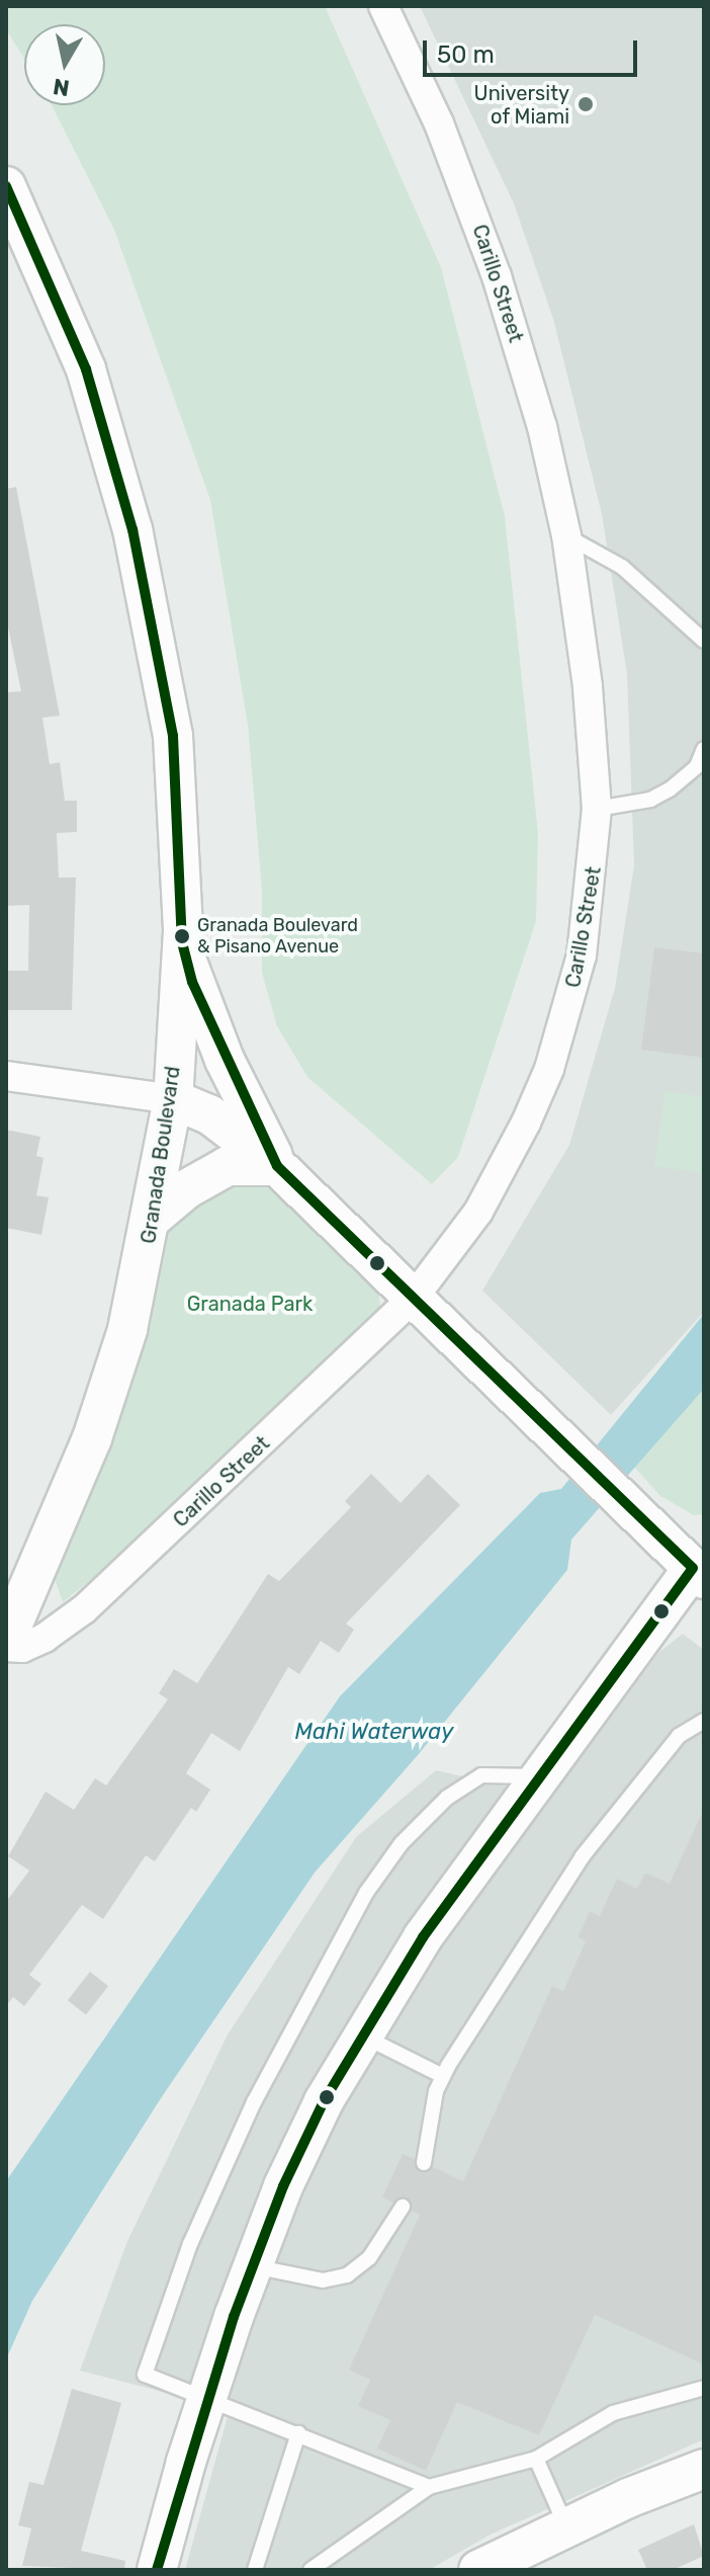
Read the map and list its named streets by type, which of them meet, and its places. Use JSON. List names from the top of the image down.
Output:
{
  "streets": {
    "street": ["Carillo Street", "Granada Boulevard"]
  },
  "water": ["Mahi Waterway"],
  "parks": ["Granada Park"],
  "places": ["University of Miami", "Granada Boulevard & Pisano Avenue"],
  "scale_bar": "50 m",
  "north": "bottom"
}
